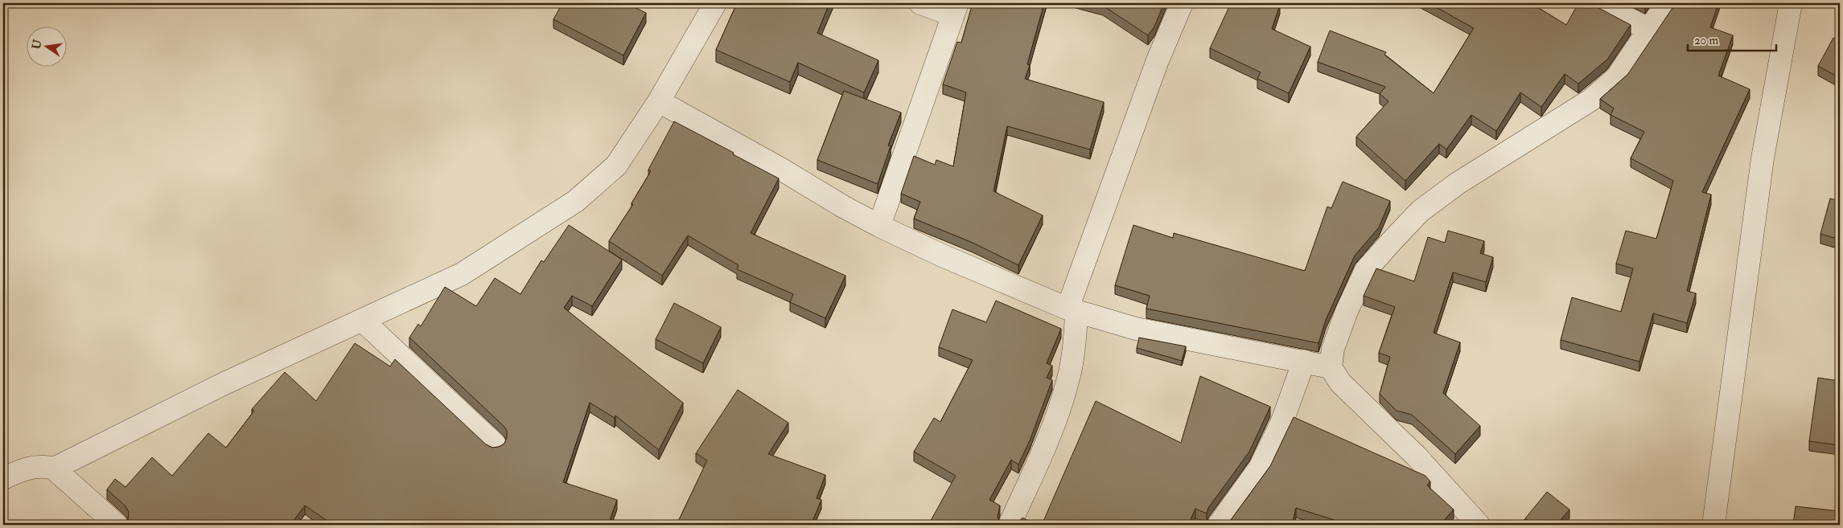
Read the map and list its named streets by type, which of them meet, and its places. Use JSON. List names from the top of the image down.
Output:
{
  "scale_bar": "20 m",
  "north": "left"
}
